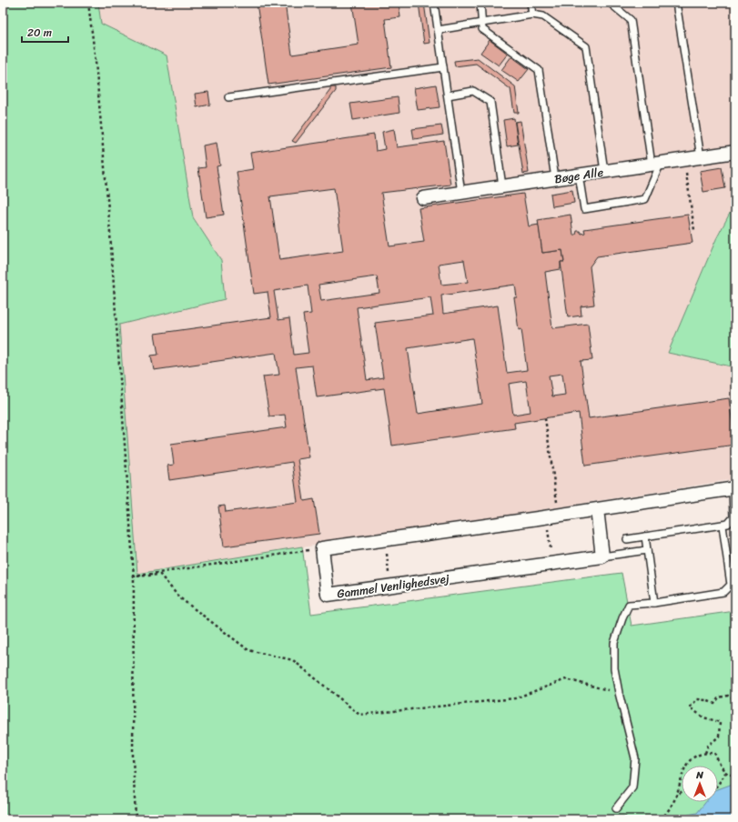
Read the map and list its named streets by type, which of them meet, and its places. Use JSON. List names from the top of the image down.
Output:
{
  "streets": {
    "street": ["Bøge Alle", "Gammel Venlighedsvej"]
  },
  "scale_bar": "20 m",
  "north": "top"
}
